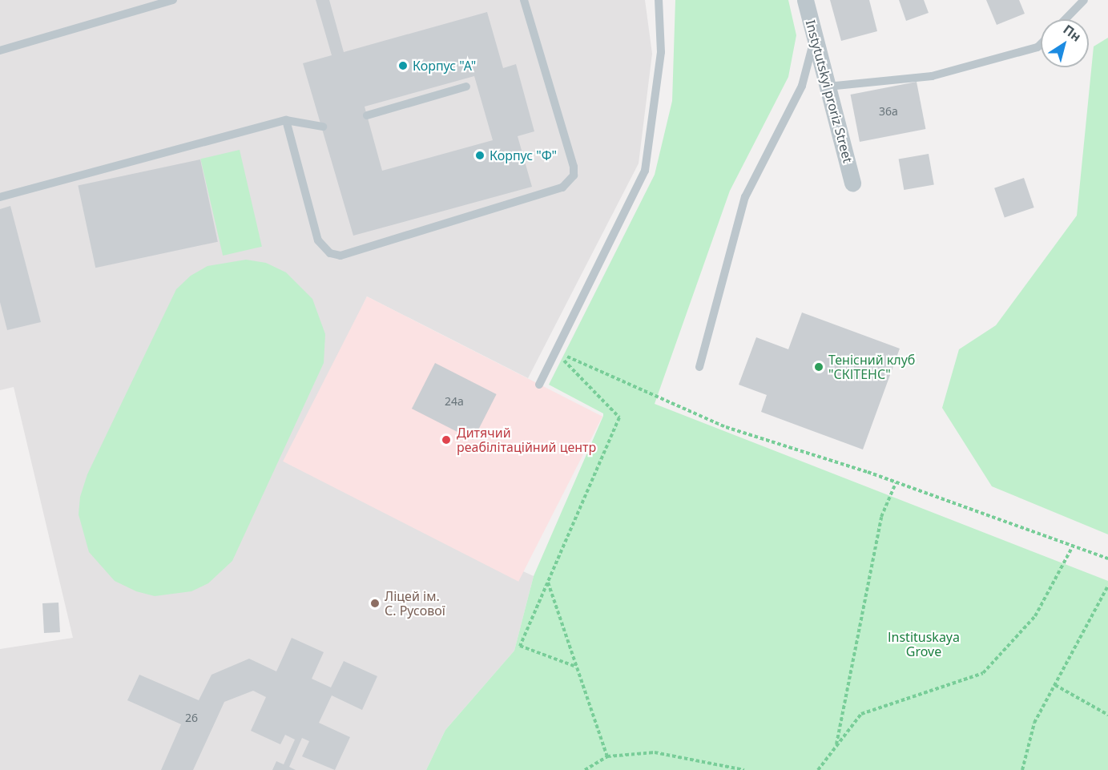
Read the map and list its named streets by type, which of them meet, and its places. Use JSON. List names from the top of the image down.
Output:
{
  "streets": {
    "street": ["Instytutskyi proriz Street"]
  },
  "parks": ["Іnstituskaya Grove"],
  "places": [
    "Корпус \"А\"",
    "Корпус \"Ф\"",
    "Тенісний клуб \"СКІТЕНС\"",
    "Дитячий реабілітаційний центр",
    "Ліцей ім. С. Русової"
  ],
  "house_numbers": ["36а", "24а", "26"],
  "north": "top right"
}
